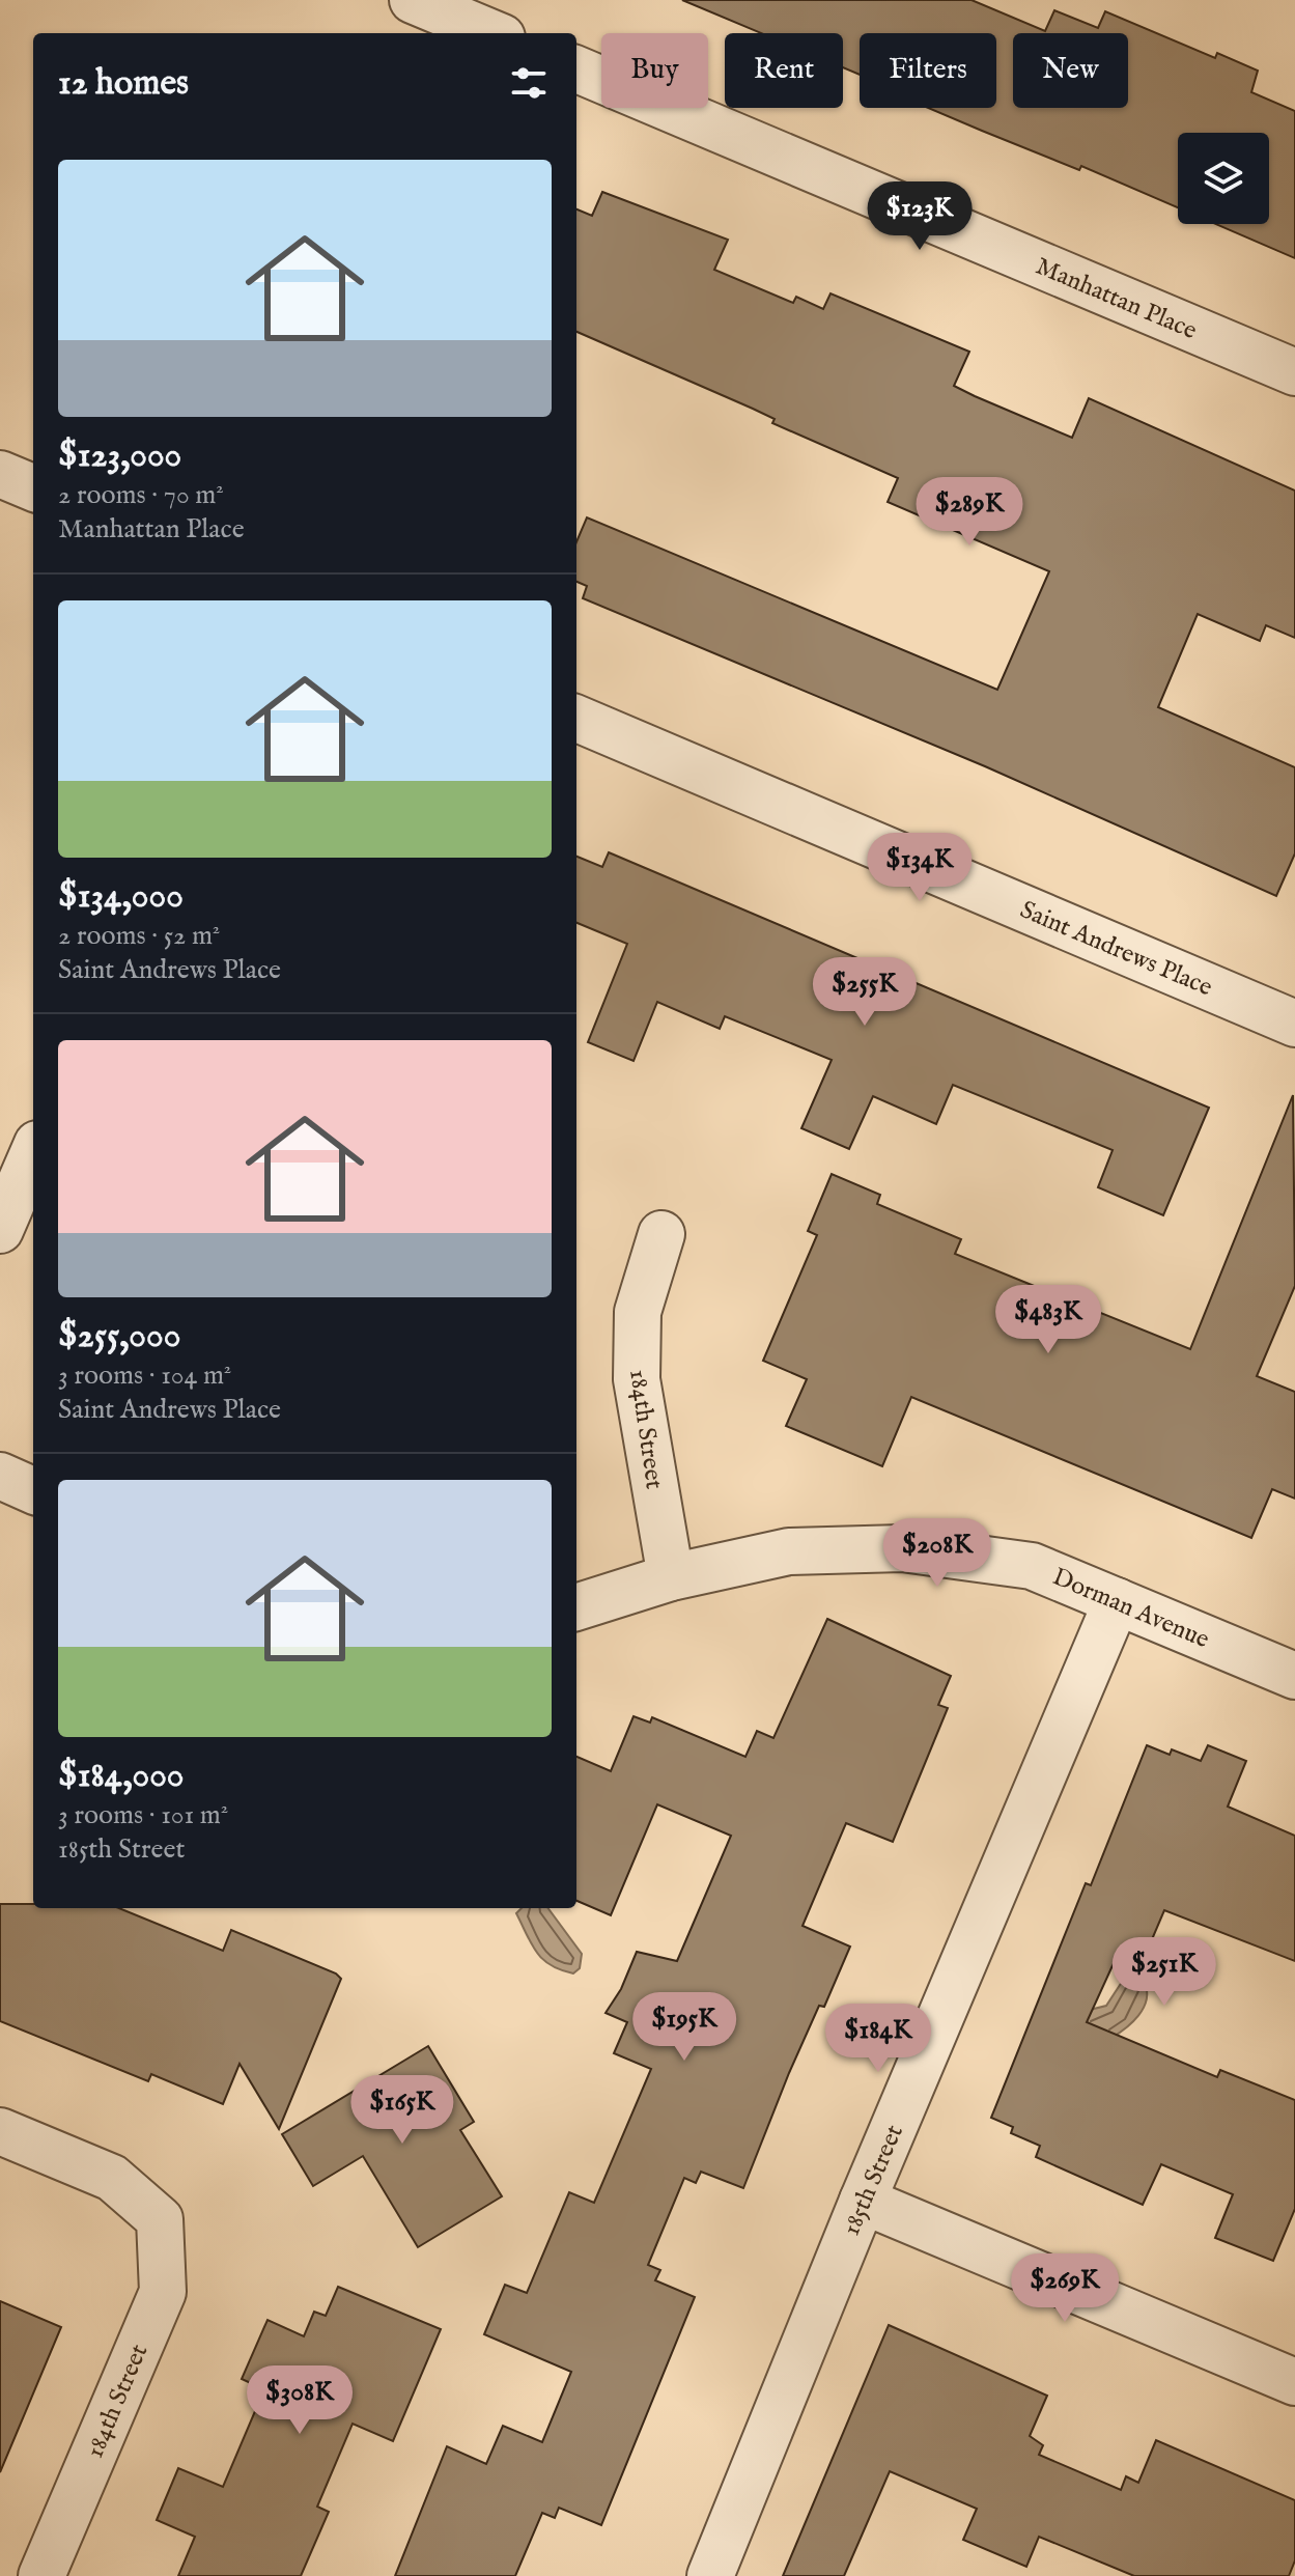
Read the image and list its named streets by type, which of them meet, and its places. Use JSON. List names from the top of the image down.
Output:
{
  "streets": {
    "street": [
      "Manhattan Place",
      "Saint Andrews Place",
      "184th Street",
      "Dorman Avenue",
      "185th Street"
    ]
  },
  "crossings": [
    ["184th Street", "Dorman Avenue"],
    ["Dorman Avenue", "185th Street"]
  ],
  "page": {
    "chip": [
      "Buy",
      "Rent",
      "Filters",
      "New"
    ],
    "heading": "12 homes",
    "list": [
      {
        "name": "$123,000",
        "note": "2 rooms · 70 m² · Manhattan Place"
      },
      {
        "name": "$134,000",
        "note": "2 rooms · 52 m² · Saint Andrews Place"
      },
      {
        "name": "$255,000",
        "note": "3 rooms · 104 m² · Saint Andrews Place"
      },
      {
        "name": "$184,000",
        "note": "3 rooms · 101 m² · 185th Street"
      }
    ],
    "price": [
      "$123K",
      "$289K",
      "$134K",
      "$255K",
      "$483K",
      "$208K",
      "$251K",
      "$195K",
      "$184K",
      "$165K",
      "$269K",
      "$308K"
    ]
  }
}
